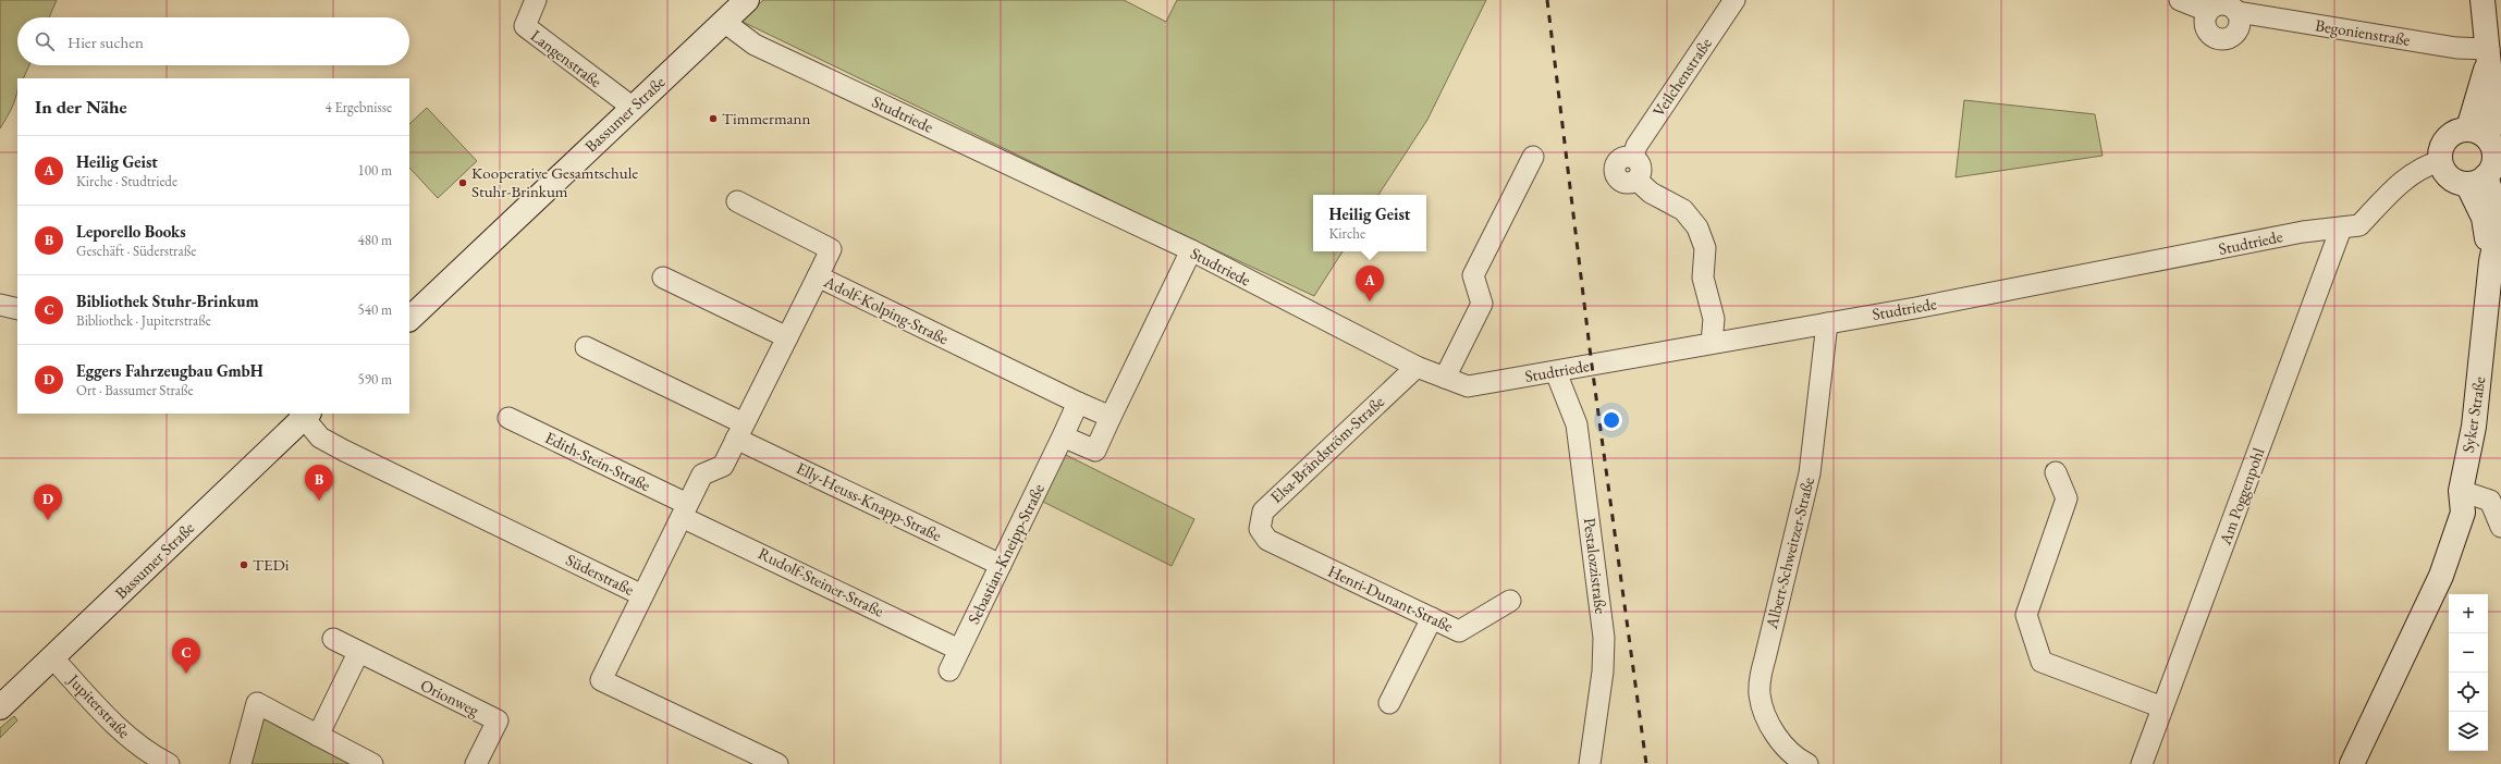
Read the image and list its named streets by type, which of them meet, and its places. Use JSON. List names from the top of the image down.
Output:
{
  "streets": {
    "street": [
      "Begonienstraße",
      "Langenstraße",
      "Veilchenstraße",
      "Bassumer Straße",
      "Studtriede",
      "Adolf-Kolping-Straße",
      "Syker Straße",
      "Elsa-Brändström-Straße",
      "Edith-Stein-Straße",
      "Am Poggenpohl",
      "Elly-Heuss-Knapp-Straße",
      "Albert-Schweitzer-Straße",
      "Sebastian-Kneipp-Straße",
      "Pestalozzistraße",
      "Süderstraße",
      "Rudolf-Steiner-Straße",
      "Henri-Dunant-Straße",
      "Orionweg",
      "Jupiterstraße"
    ]
  },
  "crossings": [
    ["Langenstraße", "Bassumer Straße"],
    ["Veilchenstraße", "Studtriede"],
    ["Bassumer Straße", "Studtriede"],
    ["Bassumer Straße", "Süderstraße"],
    ["Bassumer Straße", "Jupiterstraße"],
    ["Studtriede", "Syker Straße"],
    ["Studtriede", "Elsa-Brändström-Straße"],
    ["Studtriede", "Am Poggenpohl"],
    ["Studtriede", "Albert-Schweitzer-Straße"],
    ["Studtriede", "Pestalozzistraße"],
    ["Adolf-Kolping-Straße", "Sebastian-Kneipp-Straße"],
    ["Elsa-Brändström-Straße", "Henri-Dunant-Straße"],
    ["Edith-Stein-Straße", "Rudolf-Steiner-Straße"],
    ["Elly-Heuss-Knapp-Straße", "Sebastian-Kneipp-Straße"],
    ["Sebastian-Kneipp-Straße", "Rudolf-Steiner-Straße"]
  ],
  "places": ["Timmermann", "Kooperative Gesamtschule Stuhr-Brinkum", "TEDi"],
  "page": {
    "search": "Hier suchen",
    "heading": ["In der Nähe", "4 Ergebnisse"],
    "list": [
      {
        "mark": "A",
        "name": "Heilig Geist",
        "note": "Kirche · Studtriede",
        "value": "100 m"
      },
      {
        "mark": "B",
        "name": "Leporello Books",
        "note": "Geschäft · Süderstraße",
        "value": "480 m"
      },
      {
        "mark": "C",
        "name": "Bibliothek Stuhr-Brinkum",
        "note": "Bibliothek · Jupiterstraße",
        "value": "540 m"
      },
      {
        "mark": "D",
        "name": "Eggers Fahrzeugbau GmbH",
        "note": "Ort · Bassumer Straße",
        "value": "590 m"
      }
    ],
    "popup": ["Heilig Geist", "Kirche"],
    "pins": [
      "A",
      "B",
      "D",
      "C"
    ],
    "map_buttons": ["+", "−"]
  }
}
